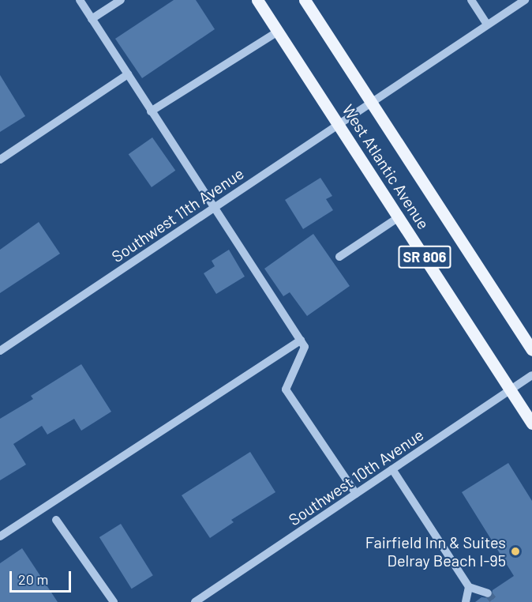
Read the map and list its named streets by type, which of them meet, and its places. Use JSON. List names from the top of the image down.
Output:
{
  "streets": {
    "main road": ["West Atlantic Avenue", "SR 806"],
    "street": ["Southwest 11th Avenue", "Southwest 10th Avenue"]
  },
  "crossings": [
    ["West Atlantic Avenue", "Southwest 11th Avenue"],
    ["West Atlantic Avenue", "Southwest 10th Avenue"]
  ],
  "places": ["Fairfield Inn & Suites Delray Beach I-95"],
  "scale_bar": "20 m"
}
